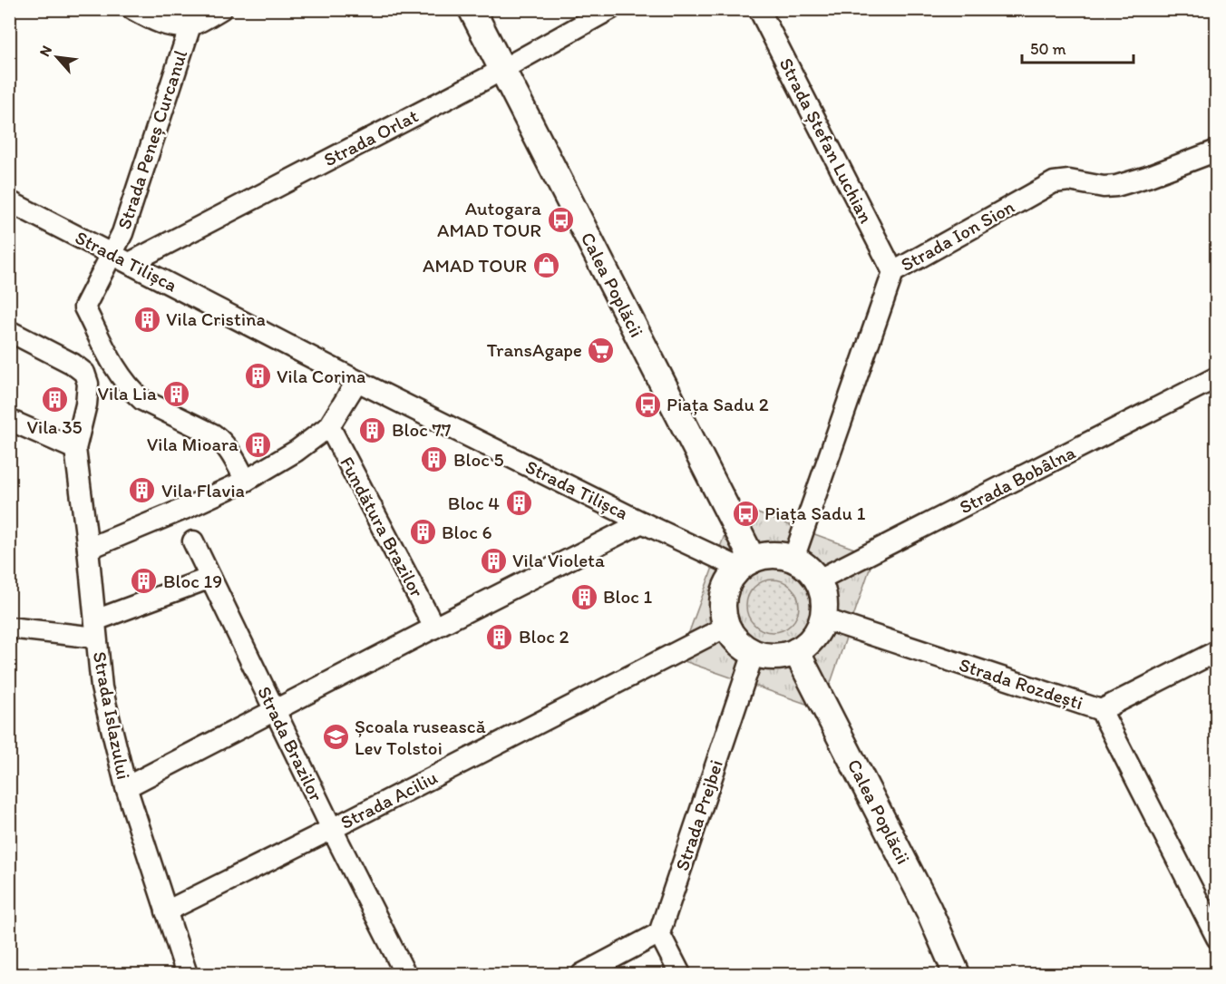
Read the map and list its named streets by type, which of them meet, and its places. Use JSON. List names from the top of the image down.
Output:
{
  "streets": {
    "main road": ["Calea Poplăcii"],
    "street": [
      "Strada Orlat",
      "Strada Peneș Curcanul",
      "Strada Ștefan Luchian",
      "Strada Ion Sion",
      "Strada Tilișca",
      "Strada Bobâlna",
      "Fundătura Brazilor",
      "Strada Rozdești",
      "Strada Islazului",
      "Strada Brazilor",
      "Strada Aciliu",
      "Strada Prejbei"
    ]
  },
  "crossings": [
    ["Strada Orlat", "Strada Peneș Curcanul"],
    ["Strada Orlat", "Strada Tilișca"],
    ["Strada Orlat", "Calea Poplăcii"],
    ["Strada Peneș Curcanul", "Strada Tilișca"],
    ["Strada Ștefan Luchian", "Strada Ion Sion"],
    ["Strada Ion Sion", "Strada Tilișca"],
    ["Strada Ion Sion", "Calea Poplăcii"],
    ["Strada Ion Sion", "Strada Bobâlna"],
    ["Strada Ion Sion", "Strada Rozdești"],
    ["Strada Ion Sion", "Strada Aciliu"],
    ["Strada Ion Sion", "Strada Prejbei"],
    ["Strada Tilișca", "Calea Poplăcii"],
    ["Strada Tilișca", "Strada Bobâlna"],
    ["Strada Tilișca", "Strada Rozdești"],
    ["Strada Tilișca", "Strada Aciliu"],
    ["Strada Tilișca", "Strada Prejbei"],
    ["Calea Poplăcii", "Strada Bobâlna"],
    ["Calea Poplăcii", "Strada Rozdești"],
    ["Calea Poplăcii", "Strada Aciliu"],
    ["Calea Poplăcii", "Strada Prejbei"],
    ["Strada Bobâlna", "Strada Rozdești"],
    ["Strada Bobâlna", "Strada Aciliu"],
    ["Strada Bobâlna", "Strada Prejbei"],
    ["Strada Rozdești", "Strada Aciliu"],
    ["Strada Rozdești", "Strada Prejbei"],
    ["Strada Islazului", "Strada Aciliu"],
    ["Strada Brazilor", "Strada Aciliu"],
    ["Strada Aciliu", "Strada Prejbei"]
  ],
  "places": {
    "bus stop": ["Autogara AMAD TOUR", "Piața Sadu 2", "Piața Sadu 1"],
    "shop": ["AMAD TOUR"],
    "building": [
      "Vila Cristina",
      "Vila Corina",
      "Vila Lia",
      "Vila 35",
      "Bloc 77",
      "Vila Mioara",
      "Bloc 5",
      "Vila Flavia",
      "Bloc 4",
      "Bloc 6",
      "Vila Violeta",
      "Bloc 19",
      "Bloc 1",
      "Bloc 2"
    ],
    "supermarket": ["TransAgape"],
    "school or university": ["Școala rusească Lev Tolstoi"]
  },
  "scale_bar": "50 m",
  "north": "top left"
}
